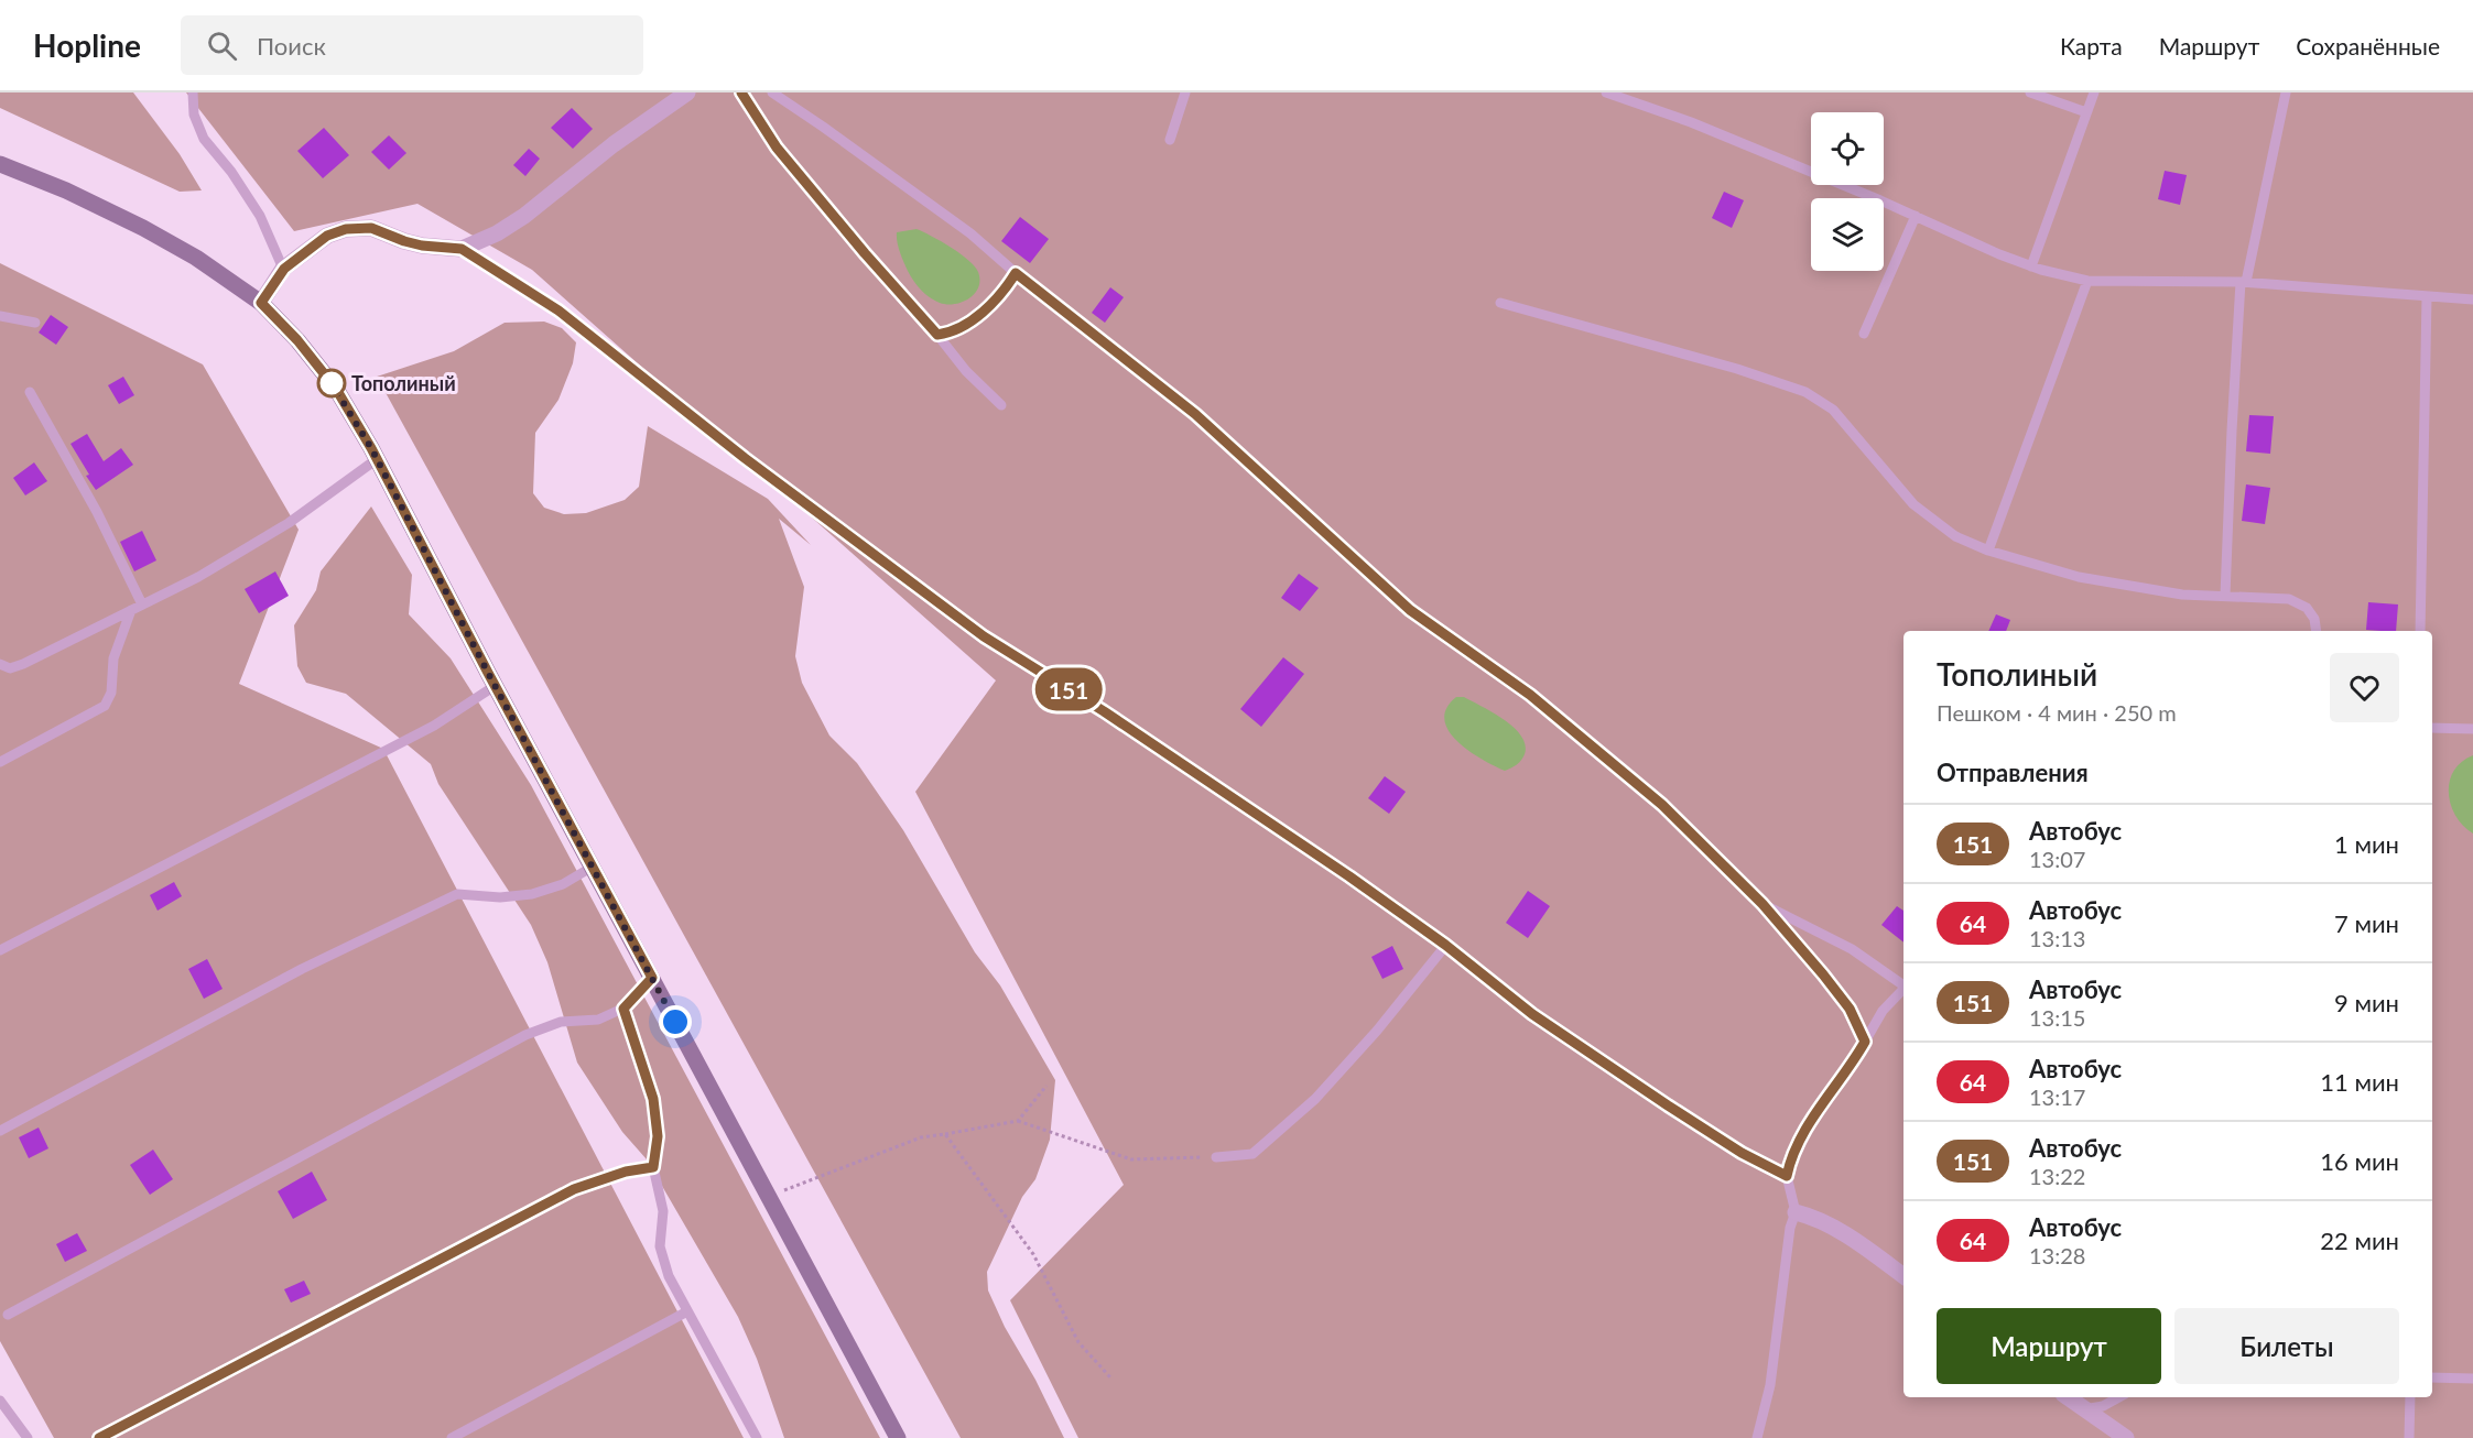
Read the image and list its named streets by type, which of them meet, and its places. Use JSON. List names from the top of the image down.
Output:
{
  "places": ["Тополиный"],
  "lines": ["bus line 151"],
  "page": {
    "header": "Hopline",
    "search": "Поиск",
    "nav": ["Карта", "Маршрут", "Сохранённые"],
    "on_map": "151",
    "heading": [
      ["Тополиный", "Пешком · 4 мин · 250 m"],
      "Отправления"
    ],
    "list": [
      {
        "mark": "151",
        "name": "Автобус",
        "note": "13:07",
        "value": "1 мин"
      },
      {
        "mark": "64",
        "name": "Автобус",
        "note": "13:13",
        "value": "7 мин"
      },
      {
        "mark": "151",
        "name": "Автобус",
        "note": "13:15",
        "value": "9 мин"
      },
      {
        "mark": "64",
        "name": "Автобус",
        "note": "13:17",
        "value": "11 мин"
      },
      {
        "mark": "151",
        "name": "Автобус",
        "note": "13:22",
        "value": "16 мин"
      },
      {
        "mark": "64",
        "name": "Автобус",
        "note": "13:28",
        "value": "22 мин"
      }
    ],
    "buttons": ["Маршрут", "Билеты"]
  }
}
